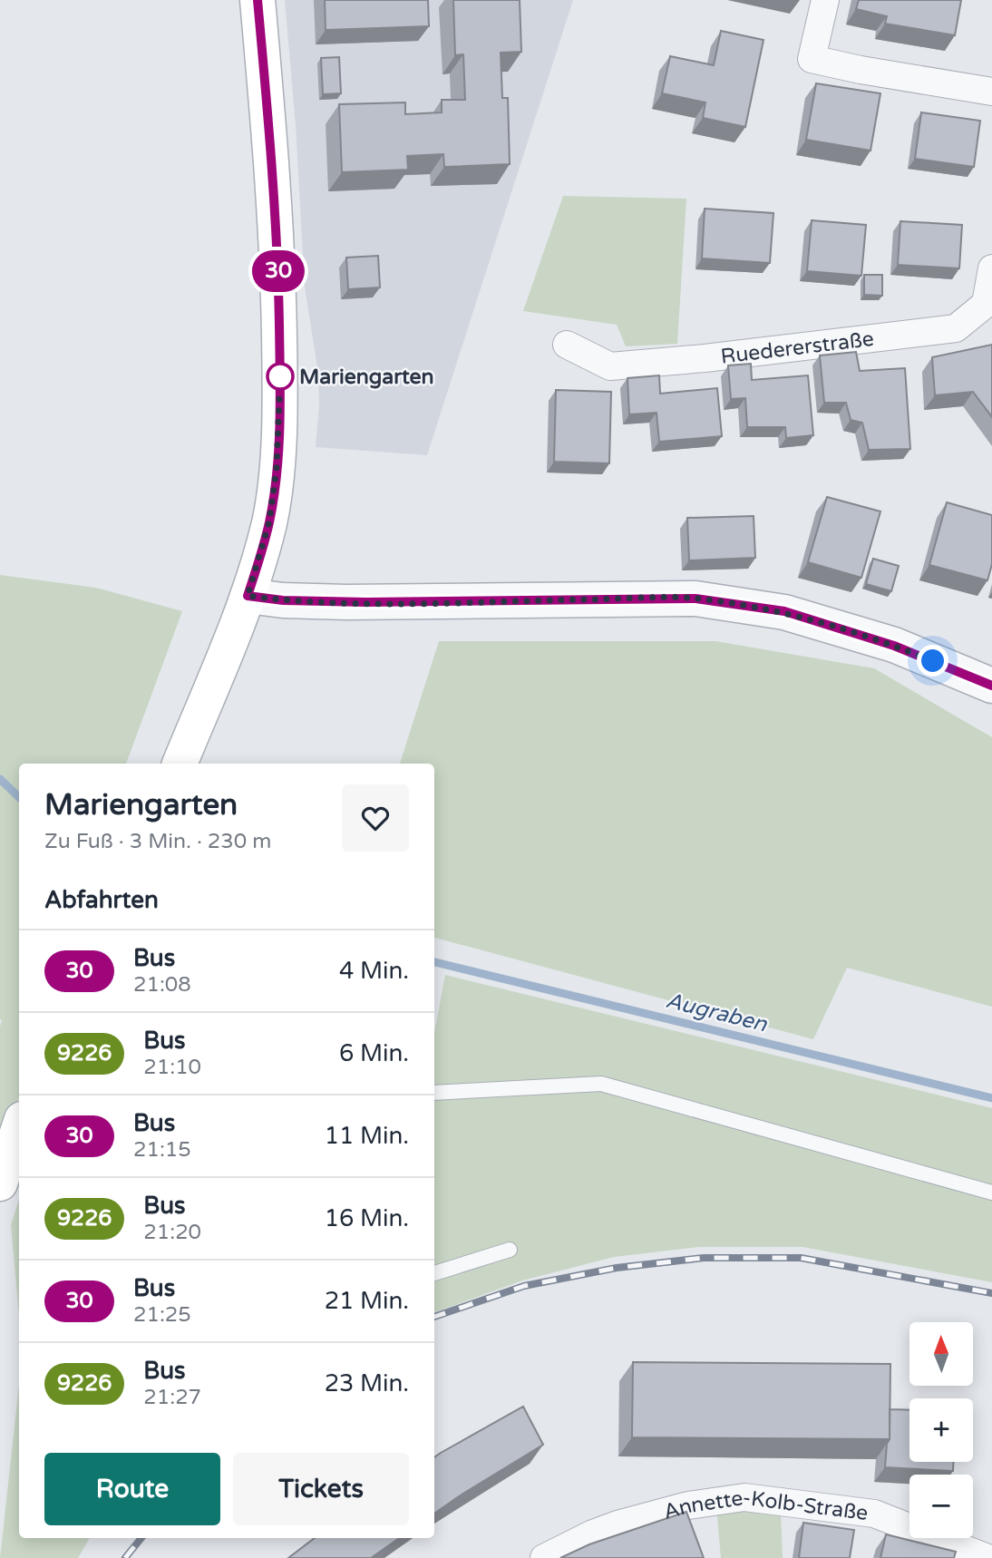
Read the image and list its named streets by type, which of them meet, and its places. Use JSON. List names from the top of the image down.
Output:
{
  "streets": {
    "street": ["Ruedererstraße", "Annette-Kolb-Straße"]
  },
  "water": ["Augraben"],
  "places": ["Mariengarten"],
  "lines": ["bus line 30"],
  "north": "top",
  "page": {
    "on_map": "30",
    "heading": [
      ["Mariengarten", "Zu Fuß · 3 Min. · 230 m"],
      "Abfahrten"
    ],
    "list": [
      {
        "mark": "30",
        "name": "Bus",
        "note": "21:08",
        "value": "4 Min."
      },
      {
        "mark": "9226",
        "name": "Bus",
        "note": "21:10",
        "value": "6 Min."
      },
      {
        "mark": "30",
        "name": "Bus",
        "note": "21:15",
        "value": "11 Min."
      },
      {
        "mark": "9226",
        "name": "Bus",
        "note": "21:20",
        "value": "16 Min."
      },
      {
        "mark": "30",
        "name": "Bus",
        "note": "21:25",
        "value": "21 Min."
      },
      {
        "mark": "9226",
        "name": "Bus",
        "note": "21:27",
        "value": "23 Min."
      }
    ],
    "map_buttons": ["+", "−"],
    "buttons": ["Route", "Tickets"]
  }
}
